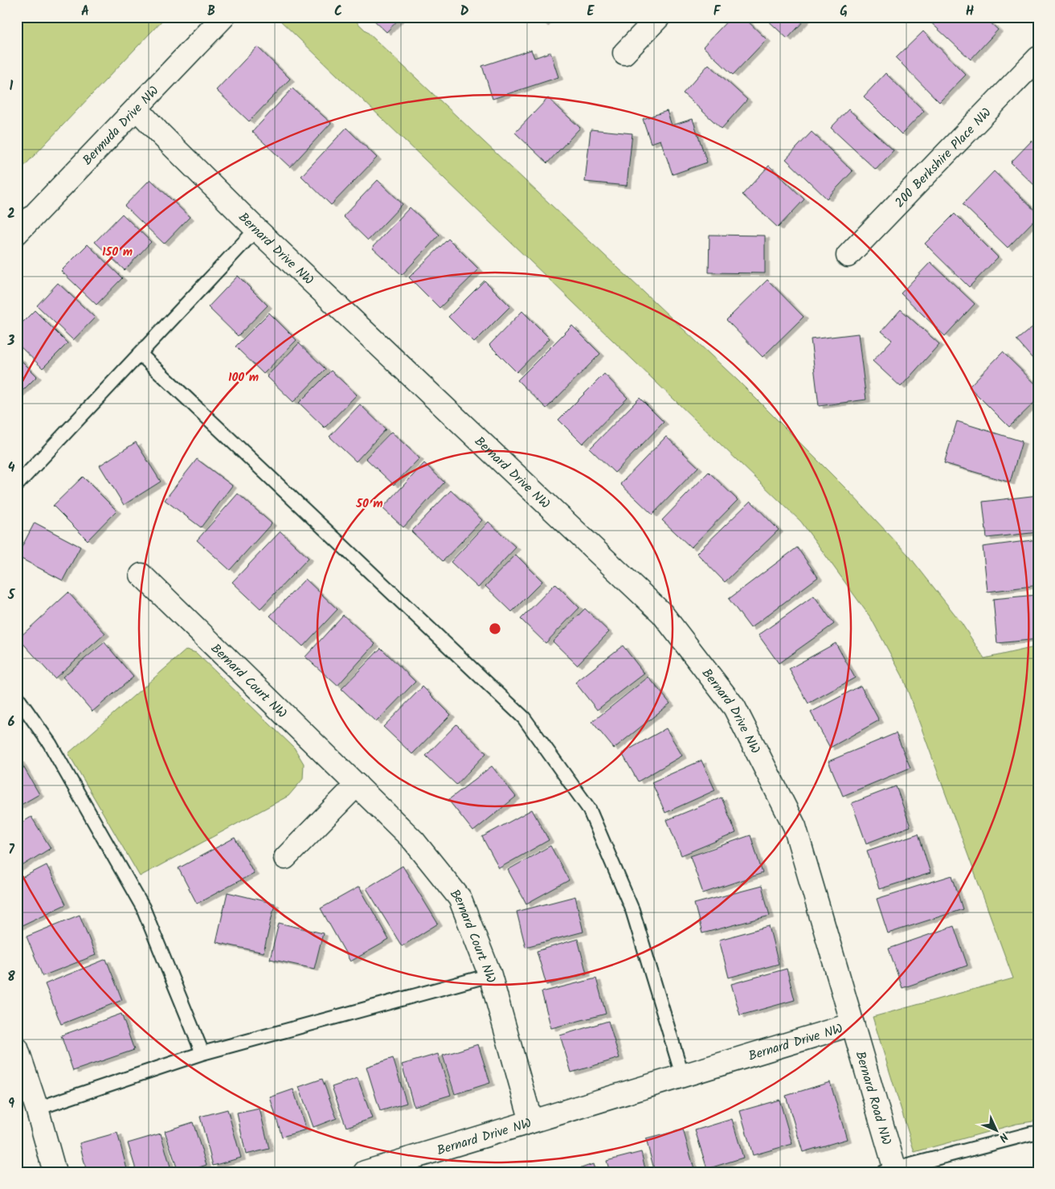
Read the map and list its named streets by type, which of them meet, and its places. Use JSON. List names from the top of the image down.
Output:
{
  "streets": {
    "street": [
      "Bermuda Drive NW",
      "200 Berkshire Place NW",
      "Bernard Drive NW",
      "Bernard Court NW",
      "Bernard Road NW"
    ]
  },
  "crossings": [
    ["Bermuda Drive NW", "Bernard Drive NW"],
    ["Bernard Drive NW", "Bernard Court NW"],
    ["Bernard Drive NW", "Bernard Road NW"]
  ],
  "north": "bottom right",
  "grid": {
    "columns": [
      "A",
      "B",
      "C",
      "D",
      "E",
      "F",
      "G",
      "H"
    ],
    "rows": [
      "1",
      "2",
      "3",
      "4",
      "5",
      "6",
      "7",
      "8",
      "9"
    ]
  },
  "rings": ["150 m", "100 m", "50 m"]
}
